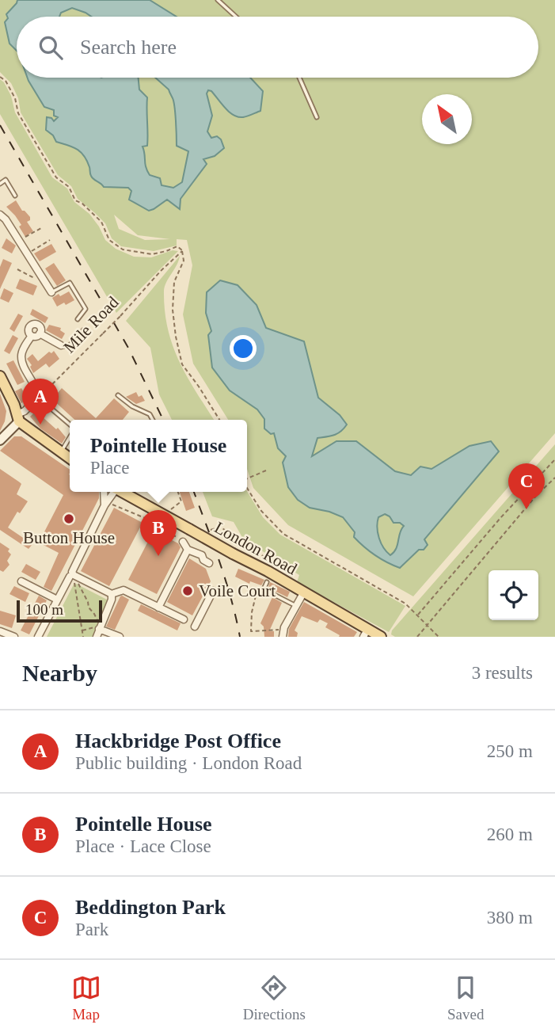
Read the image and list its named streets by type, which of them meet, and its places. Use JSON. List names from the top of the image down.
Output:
{
  "streets": {
    "main road": ["London Road"],
    "path": ["Mile Road"]
  },
  "places": ["Button House", "Voile Court"],
  "scale_bar": "100 m",
  "north": "top left",
  "page": {
    "search": "Search here",
    "pins": ["A", "C", "B"],
    "popup": ["Pointelle House", "Place"],
    "scale": "100 m",
    "heading": ["Nearby", "3 results"],
    "list": [
      {
        "mark": "A",
        "name": "Hackbridge Post Office",
        "note": "Public building · London Road",
        "value": "250 m"
      },
      {
        "mark": "B",
        "name": "Pointelle House",
        "note": "Place · Lace Close",
        "value": "260 m"
      },
      {
        "mark": "C",
        "name": "Beddington Park",
        "note": "Park",
        "value": "380 m"
      }
    ],
    "nav": ["Map", "Directions", "Saved"]
  }
}
